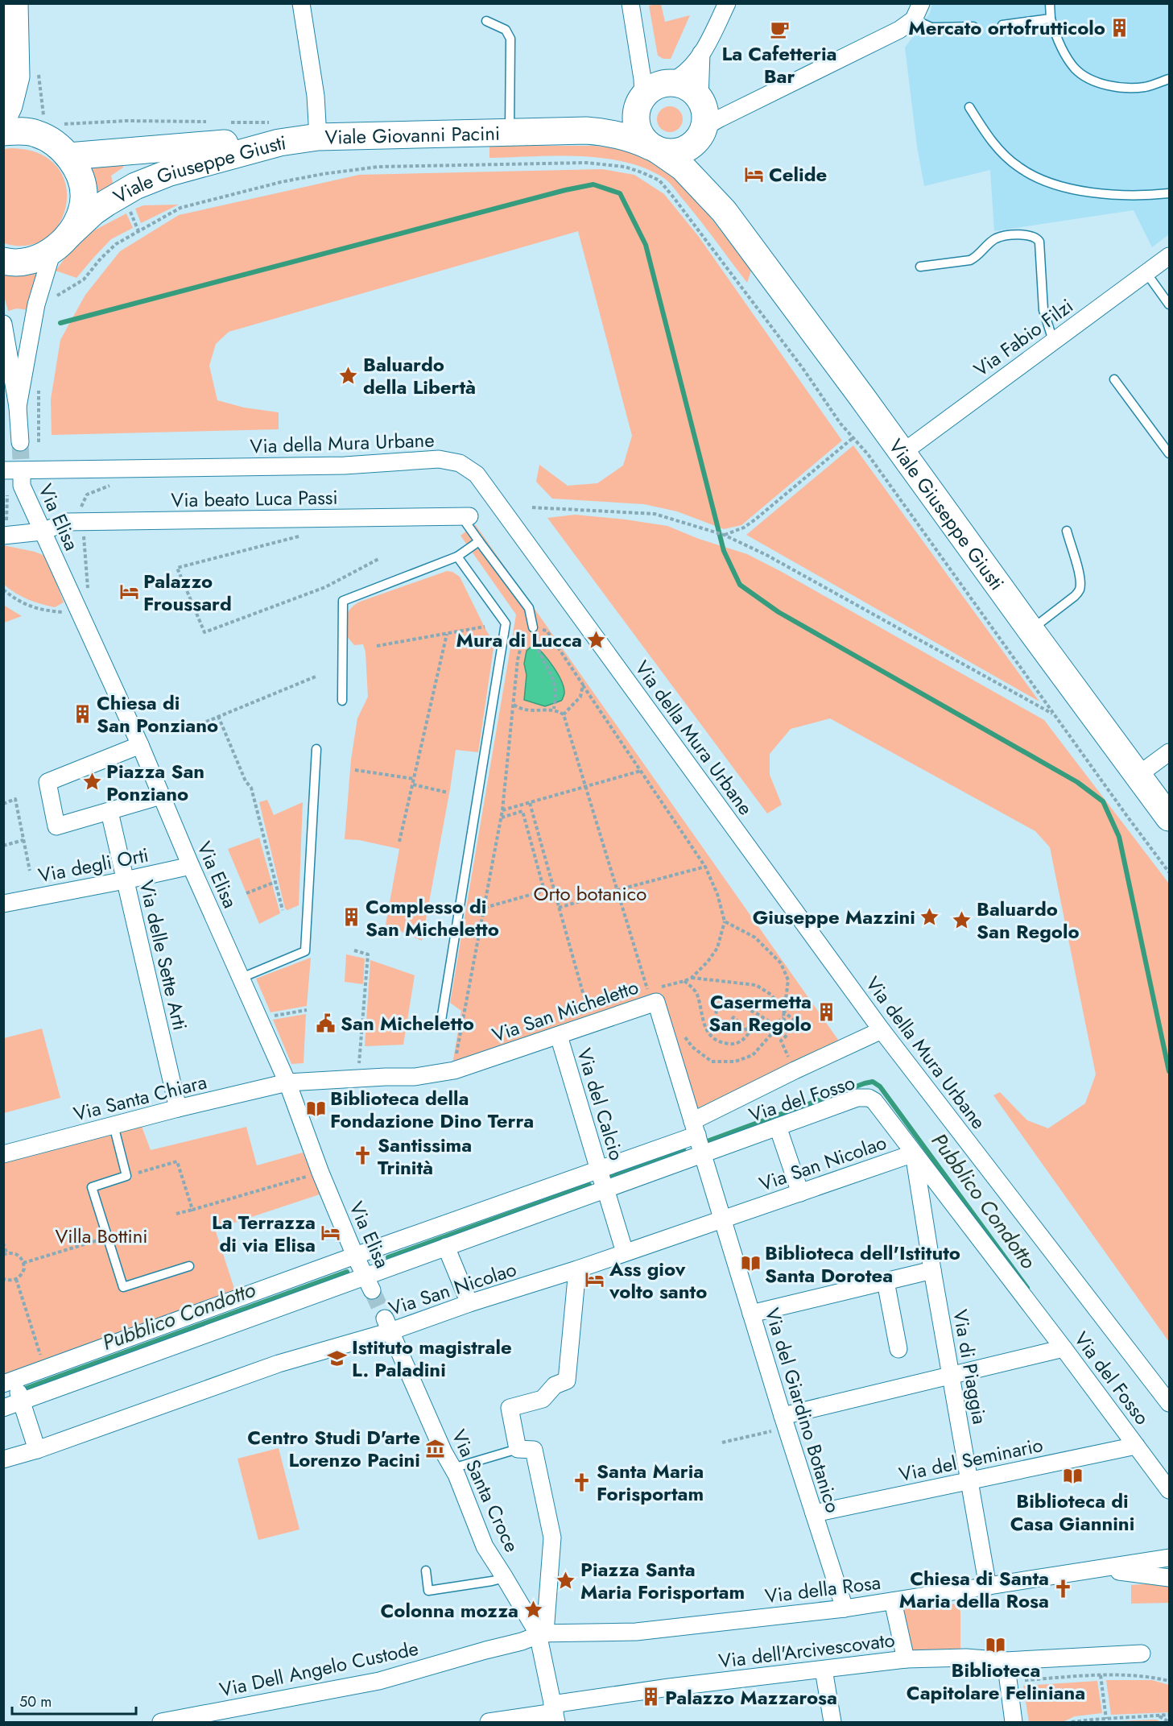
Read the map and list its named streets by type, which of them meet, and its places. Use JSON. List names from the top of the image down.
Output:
{
  "streets": {
    "main road": ["Viale Giovanni Pacini", "Viale Giuseppe Giusti"],
    "street": [
      "Via Fabio Filzi",
      "Via della Mura Urbane",
      "Via beato Luca Passi",
      "Via Elisa",
      "Via degli Orti",
      "Via delle Sette Arti",
      "Via San Micheletto",
      "Via Santa Chiara",
      "Via del Fosso",
      "Via del Calcio",
      "Via San Nicolao",
      "Via di Piaggia",
      "Via del Giardino Botanico",
      "Via del Seminario",
      "Via Santa Croce",
      "Via della Rosa",
      "Via dell'Arcivescovato",
      "Via Dell Angelo Custode"
    ]
  },
  "crossings": [
    ["Viale Giovanni Pacini", "Viale Giuseppe Giusti"],
    ["Viale Giuseppe Giusti", "Via Fabio Filzi"],
    ["Via beato Luca Passi", "Via Elisa"],
    ["Via Elisa", "Via degli Orti"],
    ["Via Elisa", "Via San Micheletto"],
    ["Via Elisa", "Via Santa Chiara"],
    ["Via Elisa", "Via del Fosso"],
    ["Via degli Orti", "Via delle Sette Arti"],
    ["Via delle Sette Arti", "Via Santa Chiara"],
    ["Via San Micheletto", "Via Santa Chiara"],
    ["Via San Micheletto", "Via del Calcio"],
    ["Via San Micheletto", "Via del Giardino Botanico"],
    ["Via del Fosso", "Via del Calcio"],
    ["Via del Fosso", "Via San Nicolao"],
    ["Via del Fosso", "Via di Piaggia"],
    ["Via del Fosso", "Via del Giardino Botanico"],
    ["Via del Fosso", "Via del Seminario"],
    ["Via del Calcio", "Via San Nicolao"],
    ["Via San Nicolao", "Via di Piaggia"],
    ["Via San Nicolao", "Via del Giardino Botanico"],
    ["Via San Nicolao", "Via Santa Croce"],
    ["Via di Piaggia", "Via del Seminario"],
    ["Via di Piaggia", "Via della Rosa"],
    ["Via del Giardino Botanico", "Via del Seminario"],
    ["Via del Giardino Botanico", "Via della Rosa"],
    ["Via Santa Croce", "Via della Rosa"],
    ["Via Santa Croce", "Via dell'Arcivescovato"],
    ["Via Santa Croce", "Via Dell Angelo Custode"],
    ["Via della Rosa", "Via Dell Angelo Custode"]
  ],
  "water": ["Pubblico Condotto"],
  "parks": ["Orto botanico", "Villa Bottini"],
  "places": {
    "building": [
      "Mercato ortofrutticolo",
      "Chiesa di San Ponziano",
      "Complesso di San Micheletto",
      "Casermetta San Regolo",
      "Palazzo Mazzarosa"
    ],
    "cafe": ["La Cafetteria Bar"],
    "hotel": [
      "Celide",
      "Palazzo Froussard",
      "La Terrazza di via Elisa",
      "Ass giov volto santo"
    ],
    "place": [
      "Baluardo della Libertà",
      "Mura di Lucca",
      "Piazza San Ponziano",
      "Giuseppe Mazzini",
      "Baluardo San Regolo",
      "Piazza Santa Maria Forisportam",
      "Colonna mozza"
    ],
    "public building": ["San Micheletto"],
    "library": [
      "Biblioteca della Fondazione Dino Terra",
      "Biblioteca dell'Istituto Santa Dorotea",
      "Biblioteca di Casa Giannini",
      "Biblioteca Capitolare Feliniana"
    ],
    "church": ["Santissima Trinità", "Santa Maria Forisportam", "Chiesa di Santa Maria della Rosa"],
    "school or university": ["Istituto magistrale L. Paladini"],
    "museum": ["Centro Studi D'arte Lorenzo Pacini"]
  },
  "scale_bar": "50 m"
}
